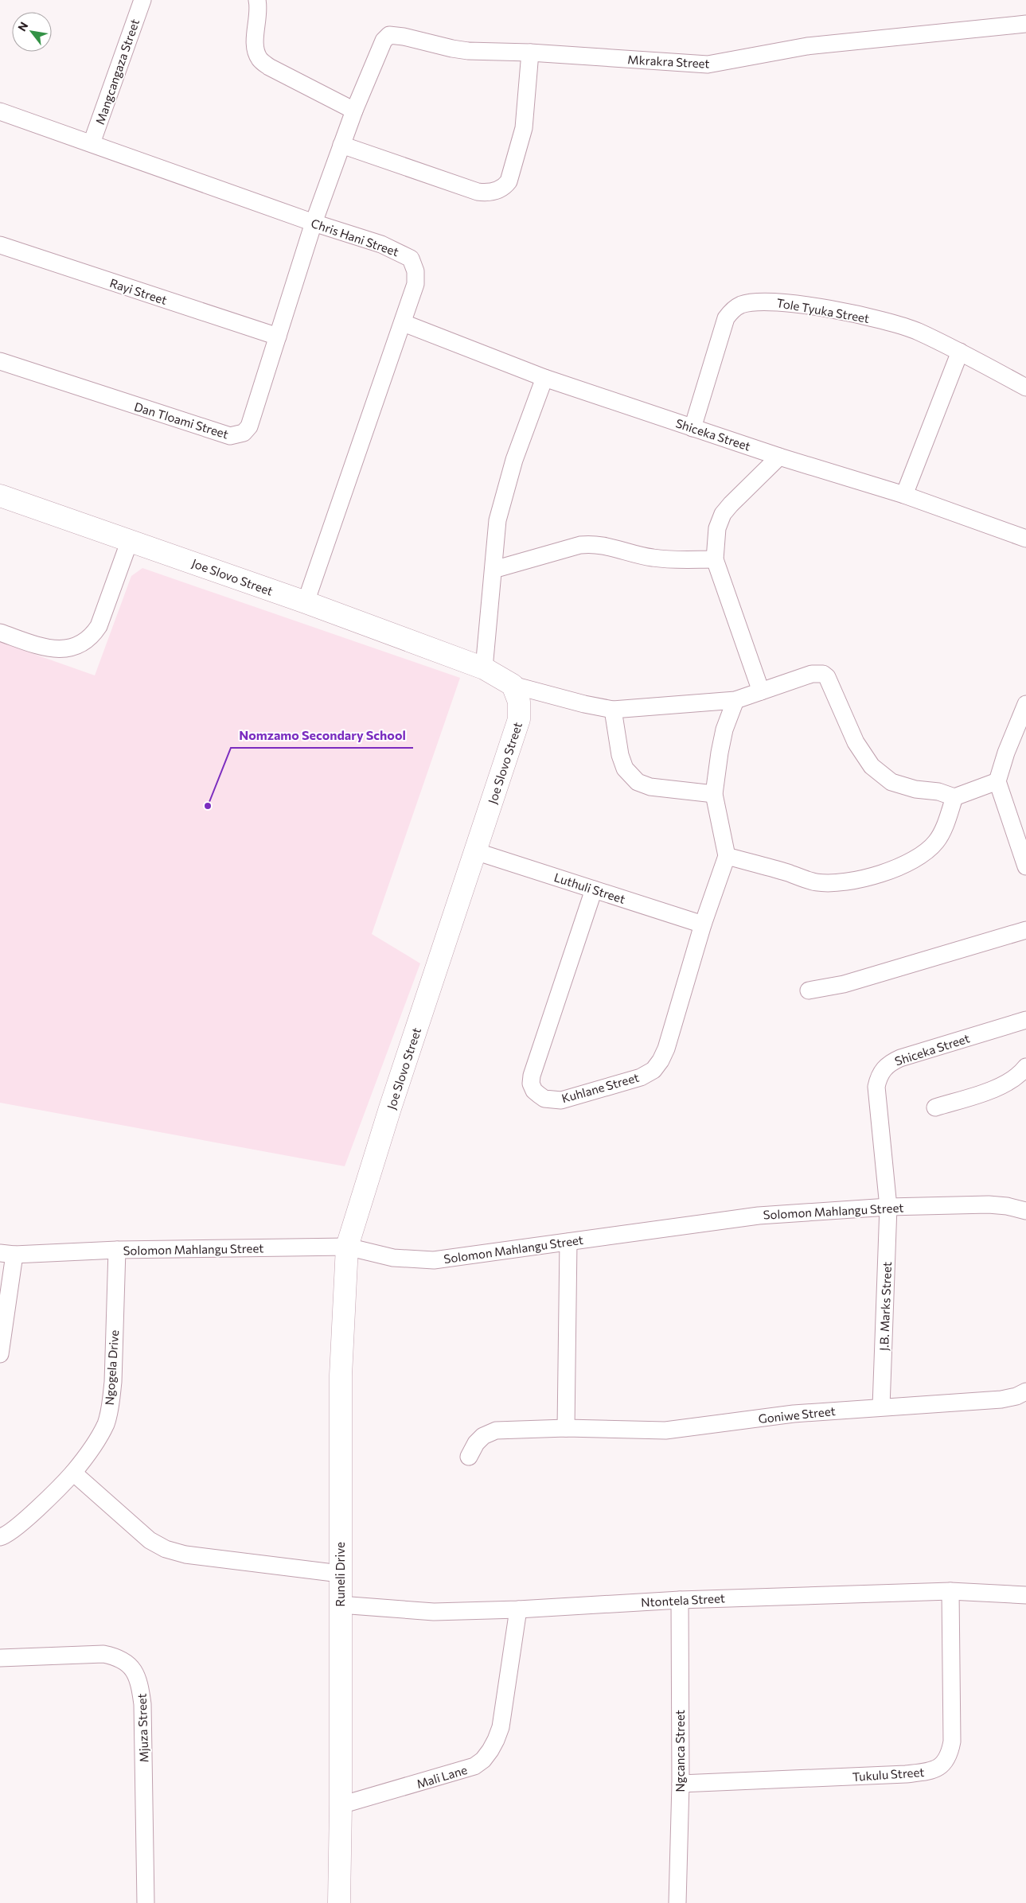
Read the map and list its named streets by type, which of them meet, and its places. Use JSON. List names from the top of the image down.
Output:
{
  "streets": {
    "street": [
      "Mkrakra Street",
      "Mangcangaza Street",
      "Chris Hani Street",
      "Rayi Street",
      "Tole Tyuka Street",
      "Dan Tloami Street",
      "Shiceka Street",
      "Joe Slovo Street",
      "Luthuli Street",
      "Kuhlane Street",
      "Solomon Mahlangu Street",
      "J.B. Marks Street",
      "Ngogela Drive",
      "Goniwe Street",
      "Runeli Drive",
      "Ntontela Street",
      "Mjuza Street",
      "Ngcanca Street",
      "Tukulu Street",
      "Mali Lane"
    ]
  },
  "crossings": [
    ["Mkrakra Street", "Dan Tloami Street"],
    ["Mangcangaza Street", "Chris Hani Street"],
    ["Chris Hani Street", "Dan Tloami Street"],
    ["Chris Hani Street", "Shiceka Street"],
    ["Chris Hani Street", "Joe Slovo Street"],
    ["Rayi Street", "Dan Tloami Street"],
    ["Tole Tyuka Street", "Shiceka Street"],
    ["Shiceka Street", "Solomon Mahlangu Street"],
    ["Shiceka Street", "J.B. Marks Street"],
    ["Joe Slovo Street", "Luthuli Street"],
    ["Joe Slovo Street", "Solomon Mahlangu Street"],
    ["Joe Slovo Street", "Runeli Drive"],
    ["Luthuli Street", "Kuhlane Street"],
    ["Solomon Mahlangu Street", "J.B. Marks Street"],
    ["Solomon Mahlangu Street", "Ngogela Drive"],
    ["Solomon Mahlangu Street", "Runeli Drive"],
    ["J.B. Marks Street", "Goniwe Street"],
    ["Runeli Drive", "Ntontela Street"],
    ["Runeli Drive", "Mali Lane"],
    ["Ntontela Street", "Ngcanca Street"],
    ["Ntontela Street", "Tukulu Street"],
    ["Ntontela Street", "Mali Lane"],
    ["Ngcanca Street", "Tukulu Street"]
  ],
  "places": ["Nomzamo Secondary School"],
  "north": "top left"
}
